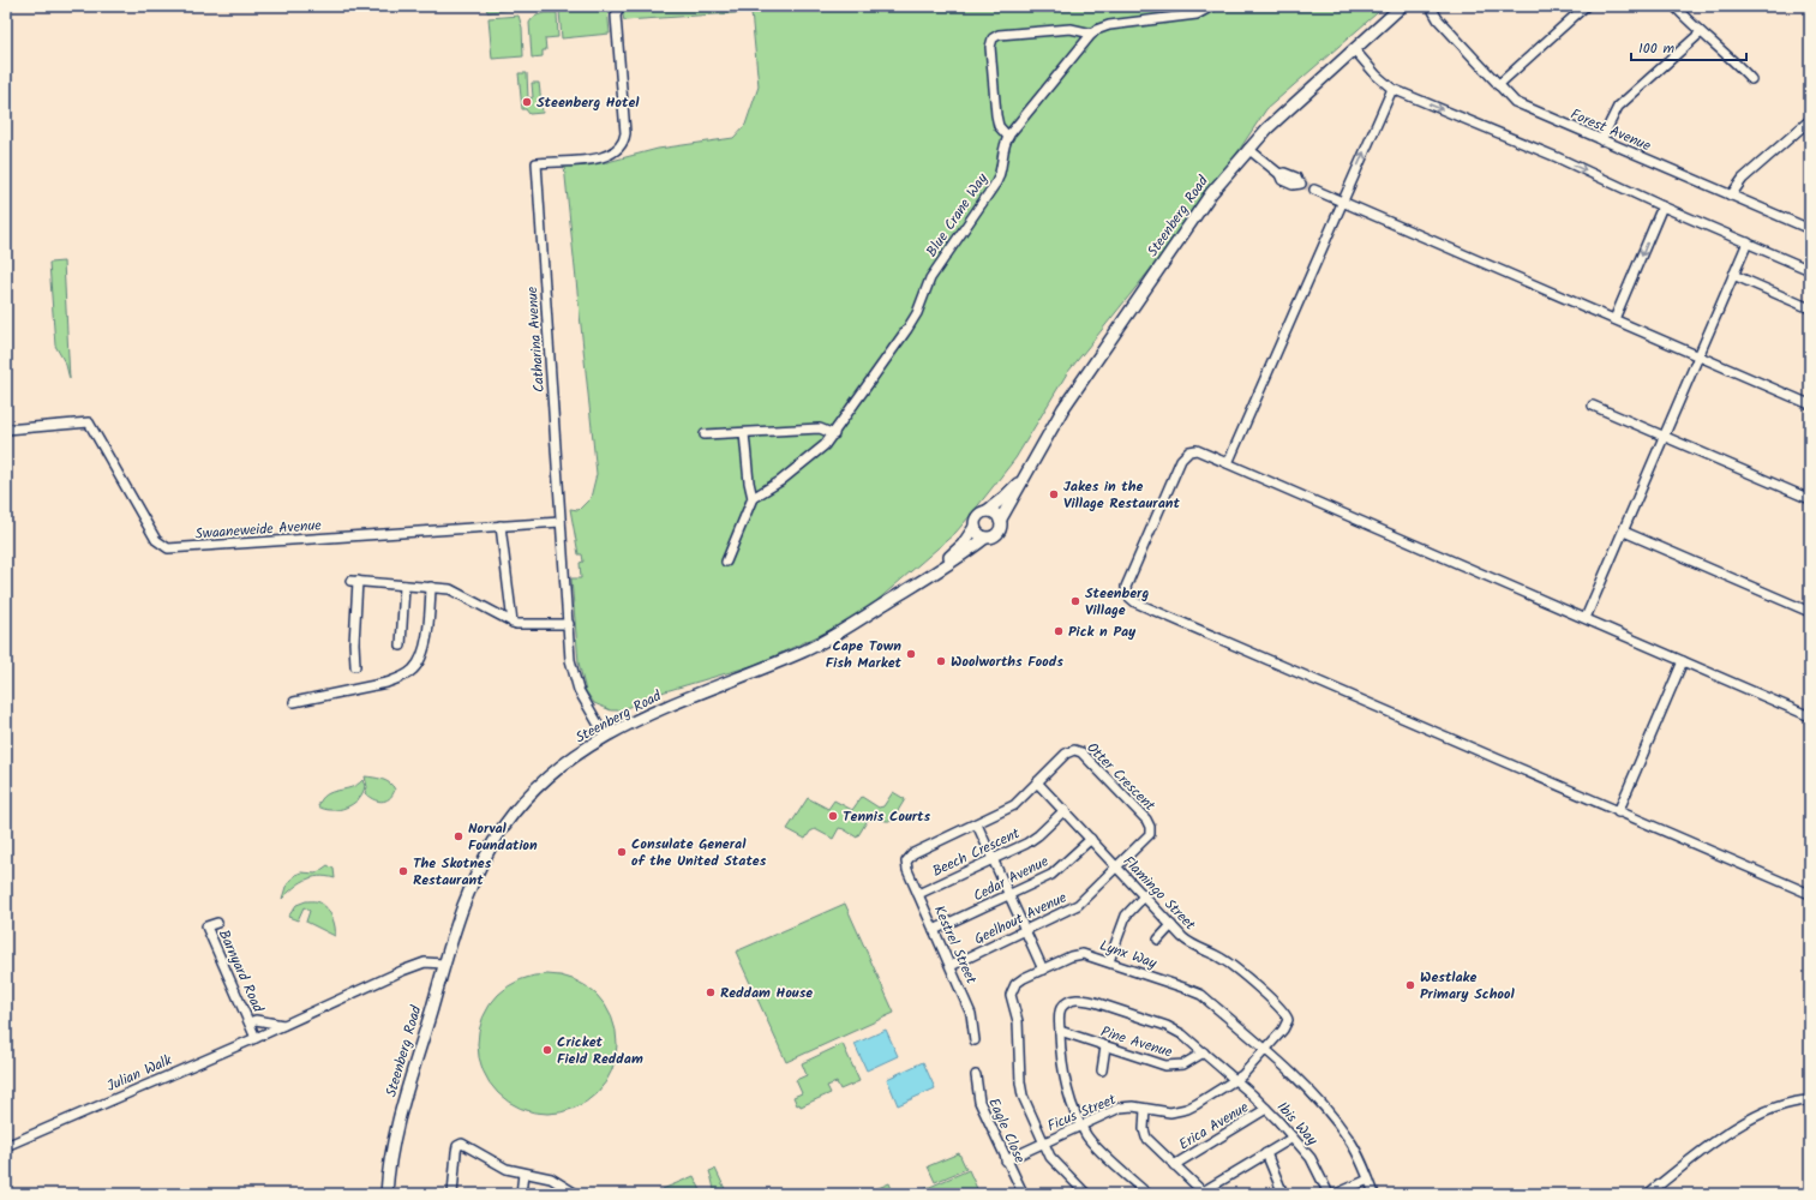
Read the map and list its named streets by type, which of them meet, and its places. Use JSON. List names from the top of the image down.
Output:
{
  "streets": {
    "main road": ["Steenberg Road"],
    "street": [
      "Forest Avenue",
      "Blue Crane Way",
      "Catharina Avenue",
      "Swaaneweide Avenue",
      "Otter Crescent",
      "Beech Crescent",
      "Cedar Avenue",
      "Flamingo Street",
      "Geelhout Avenue",
      "Kestrel Street",
      "Lynx Way",
      "Barnyard Road",
      "Pine Avenue",
      "Julian Walk",
      "Ficus Street",
      "Ibis Way",
      "Erica Avenue",
      "Eagle Close"
    ]
  },
  "crossings": [
    ["Steenberg Road", "Catharina Avenue"],
    ["Steenberg Road", "Julian Walk"],
    ["Catharina Avenue", "Swaaneweide Avenue"],
    ["Otter Crescent", "Flamingo Street"],
    ["Otter Crescent", "Geelhout Avenue"],
    ["Beech Crescent", "Flamingo Street"],
    ["Beech Crescent", "Kestrel Street"],
    ["Cedar Avenue", "Flamingo Street"],
    ["Cedar Avenue", "Kestrel Street"],
    ["Flamingo Street", "Geelhout Avenue"],
    ["Flamingo Street", "Lynx Way"],
    ["Flamingo Street", "Ficus Street"],
    ["Geelhout Avenue", "Kestrel Street"],
    ["Lynx Way", "Ficus Street"],
    ["Barnyard Road", "Julian Walk"],
    ["Pine Avenue", "Ibis Way"],
    ["Ficus Street", "Ibis Way"],
    ["Ficus Street", "Eagle Close"],
    ["Ibis Way", "Erica Avenue"]
  ],
  "places": [
    "Steenberg Hotel",
    "Jakes in the Village Restaurant",
    "Steenberg Village",
    "Pick n Pay",
    "Cape Town Fish Market",
    "Woolworths Foods",
    "Tennis Courts",
    "Norval Foundation",
    "Consulate General of the United States",
    "The Skotnes Restaurant",
    "Westlake Primary School",
    "Reddam House",
    "Cricket Field Reddam"
  ],
  "scale_bar": "100 m"
}
